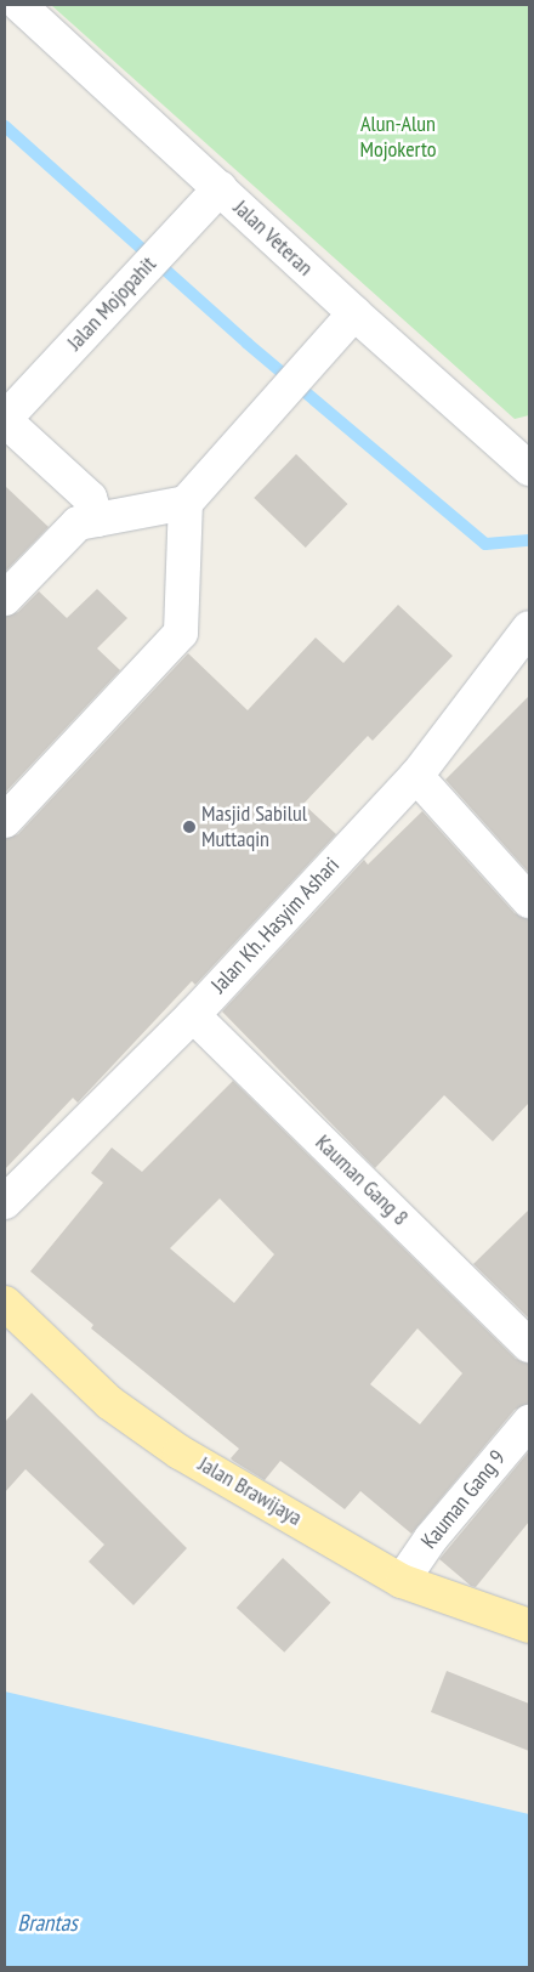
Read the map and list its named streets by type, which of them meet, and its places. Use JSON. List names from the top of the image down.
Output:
{
  "streets": {
    "main road": ["Jalan Brawijaya"],
    "street": [
      "Jalan Veteran",
      "Jalan Mojopahit",
      "Jalan Kh. Hasyim Ashari",
      "Kauman Gang 8",
      "Kauman Gang 9"
    ]
  },
  "crossings": [
    ["Jalan Veteran", "Jalan Mojopahit"],
    ["Jalan Kh. Hasyim Ashari", "Kauman Gang 8"],
    ["Jalan Brawijaya", "Kauman Gang 9"]
  ],
  "water": ["Brantas"],
  "parks": ["Alun-Alun Mojokerto"],
  "places": ["Masjid Sabilul Muttaqin"]
}
